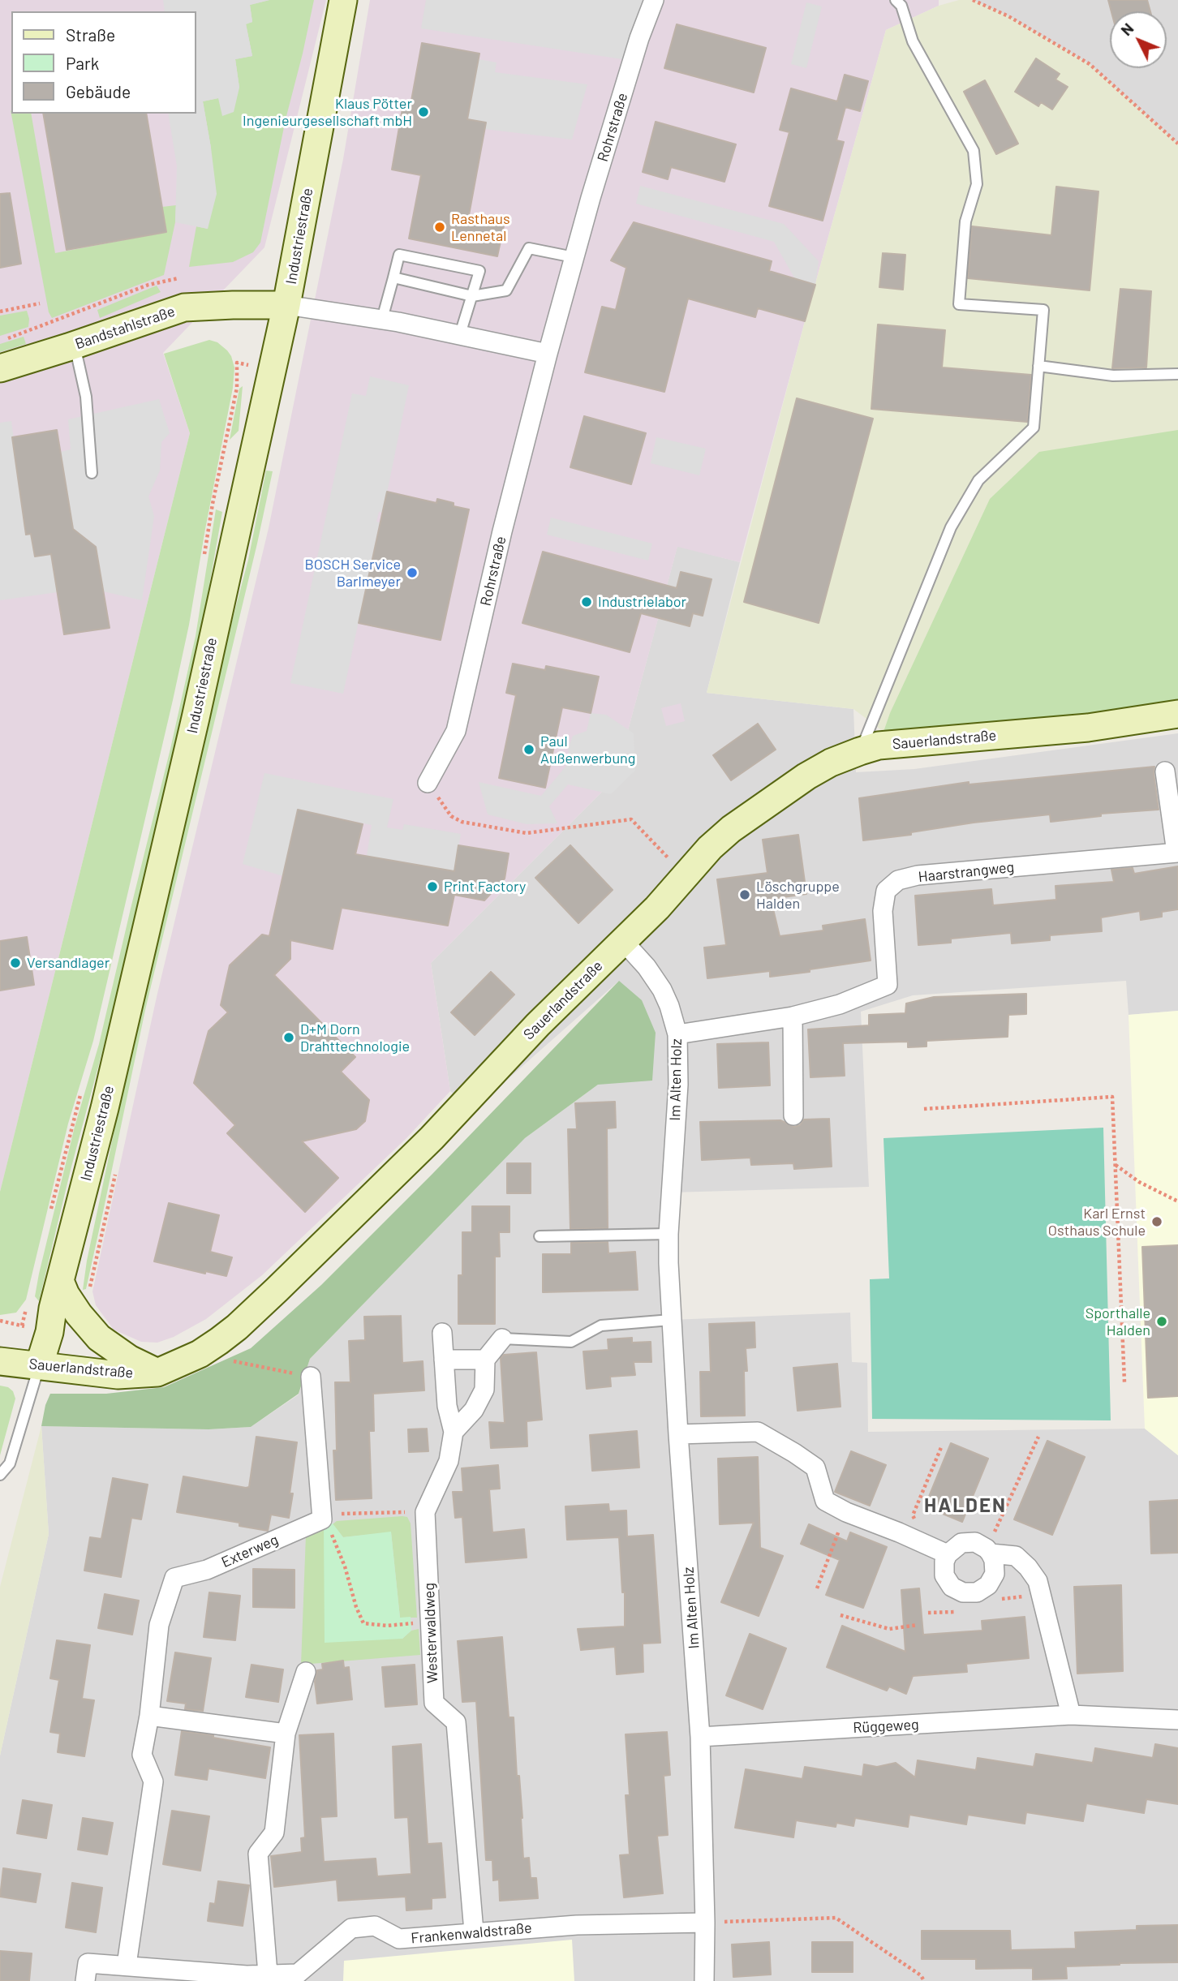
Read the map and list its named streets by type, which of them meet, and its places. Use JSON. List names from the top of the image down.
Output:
{
  "streets": {
    "main road": ["Industriestraße", "Bandstahlstraße", "Sauerlandstraße"],
    "street": [
      "Rohrstraße",
      "Haarstrangweg",
      "Im Alten Holz",
      "Exterweg",
      "Westerwaldweg",
      "Rüggeweg",
      "Frankenwaldstraße"
    ]
  },
  "crossings": [
    ["Industriestraße", "Bandstahlstraße"],
    ["Industriestraße", "Sauerlandstraße"],
    ["Sauerlandstraße", "Im Alten Holz"],
    ["Haarstrangweg", "Im Alten Holz"],
    ["Im Alten Holz", "Rüggeweg"],
    ["Im Alten Holz", "Frankenwaldstraße"],
    ["Exterweg", "Frankenwaldstraße"],
    ["Westerwaldweg", "Frankenwaldstraße"]
  ],
  "districts": ["HALDEN"],
  "places": [
    "Klaus Pötter Ingenieurgesellschaft mbH",
    "Rasthaus Lennetal",
    "BOSCH Service Barlmeyer",
    "Industrielabor",
    "Paul Außenwerbung",
    "Print Factory",
    "Löschgruppe Halden",
    "Versandlager",
    "D+M Dorn Drahttechnologie",
    "Karl Ernst Osthaus Schule",
    "Sporthalle Halden"
  ],
  "legend": ["Straße", "Park", "Gebäude"],
  "north": "top left"
}
